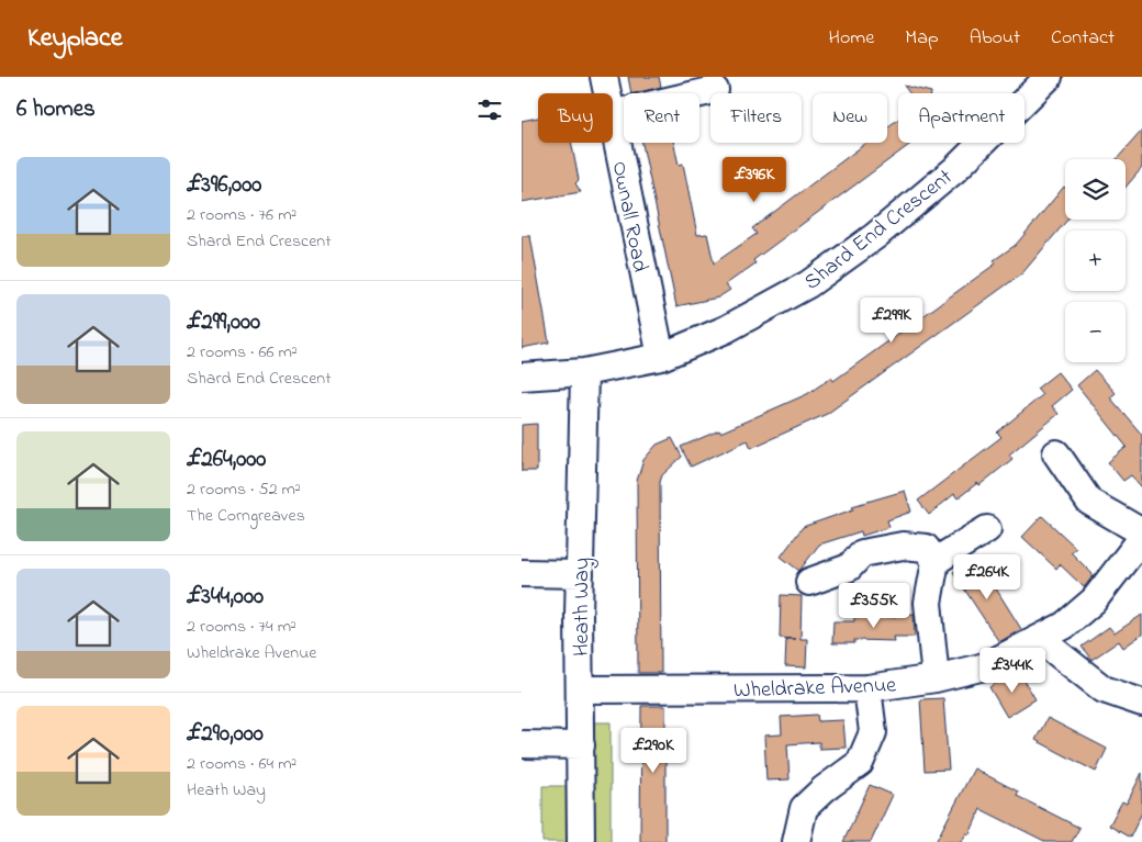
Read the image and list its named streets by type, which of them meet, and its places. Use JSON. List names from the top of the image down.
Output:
{
  "streets": {
    "street": [
      "Ownall Road",
      "Shard End Crescent",
      "Heath Way",
      "Wheldrake Avenue"
    ]
  },
  "crossings": [
    ["Ownall Road", "Shard End Crescent"],
    ["Shard End Crescent", "Heath Way"],
    ["Heath Way", "Wheldrake Avenue"]
  ],
  "page": {
    "header": "Keyplace",
    "nav": [
      "Home",
      "Map",
      "About",
      "Contact"
    ],
    "heading": "6 homes",
    "chip": [
      "Buy",
      "Rent",
      "Filters",
      "New",
      "Apartment"
    ],
    "list": [
      {
        "name": "£396,000",
        "note": "2 rooms · 76 m² · Shard End Crescent"
      },
      {
        "name": "£299,000",
        "note": "2 rooms · 66 m² · Shard End Crescent"
      },
      {
        "name": "£264,000",
        "note": "2 rooms · 52 m² · The Corngreaves"
      },
      {
        "name": "£344,000",
        "note": "2 rooms · 74 m² · Wheldrake Avenue"
      },
      {
        "name": "£290,000",
        "note": "2 rooms · 64 m² · Heath Way"
      }
    ],
    "price": [
      "£396K",
      "£299K",
      "£264K",
      "£355K",
      "£344K",
      "£290K"
    ],
    "map_buttons": ["+", "−"]
  }
}
